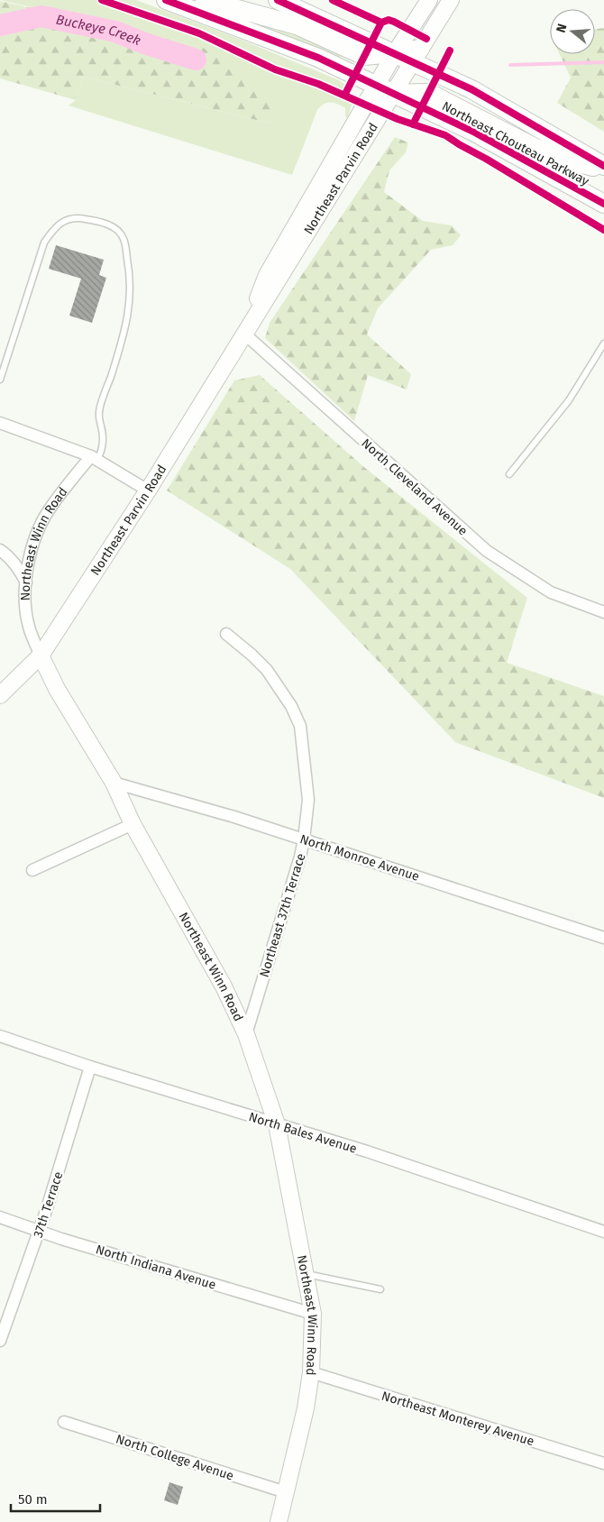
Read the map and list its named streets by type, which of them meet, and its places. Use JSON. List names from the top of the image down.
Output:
{
  "streets": {
    "main road": ["Northeast Chouteau Parkway", "Northeast Parvin Road", "Northeast Winn Road"],
    "street": [
      "North Cleveland Avenue",
      "North Monroe Avenue",
      "Northeast 37th Terrace",
      "North Bales Avenue",
      "37th Terrace",
      "North Indiana Avenue",
      "Northeast Monterey Avenue",
      "North College Avenue"
    ]
  },
  "crossings": [
    ["Northeast Chouteau Parkway", "Northeast Parvin Road"],
    ["Northeast Parvin Road", "North Cleveland Avenue"],
    ["Northeast Parvin Road", "Northeast Winn Road"],
    ["Northeast Winn Road", "North Monroe Avenue"],
    ["Northeast Winn Road", "Northeast 37th Terrace"],
    ["Northeast Winn Road", "North Bales Avenue"],
    ["Northeast Winn Road", "North Indiana Avenue"],
    ["Northeast Winn Road", "Northeast Monterey Avenue"],
    ["Northeast Winn Road", "North College Avenue"],
    ["North Monroe Avenue", "Northeast 37th Terrace"],
    ["North Bales Avenue", "37th Terrace"],
    ["37th Terrace", "North Indiana Avenue"]
  ],
  "water": ["Buckeye Creek"],
  "scale_bar": "50 m",
  "north": "left"
}
